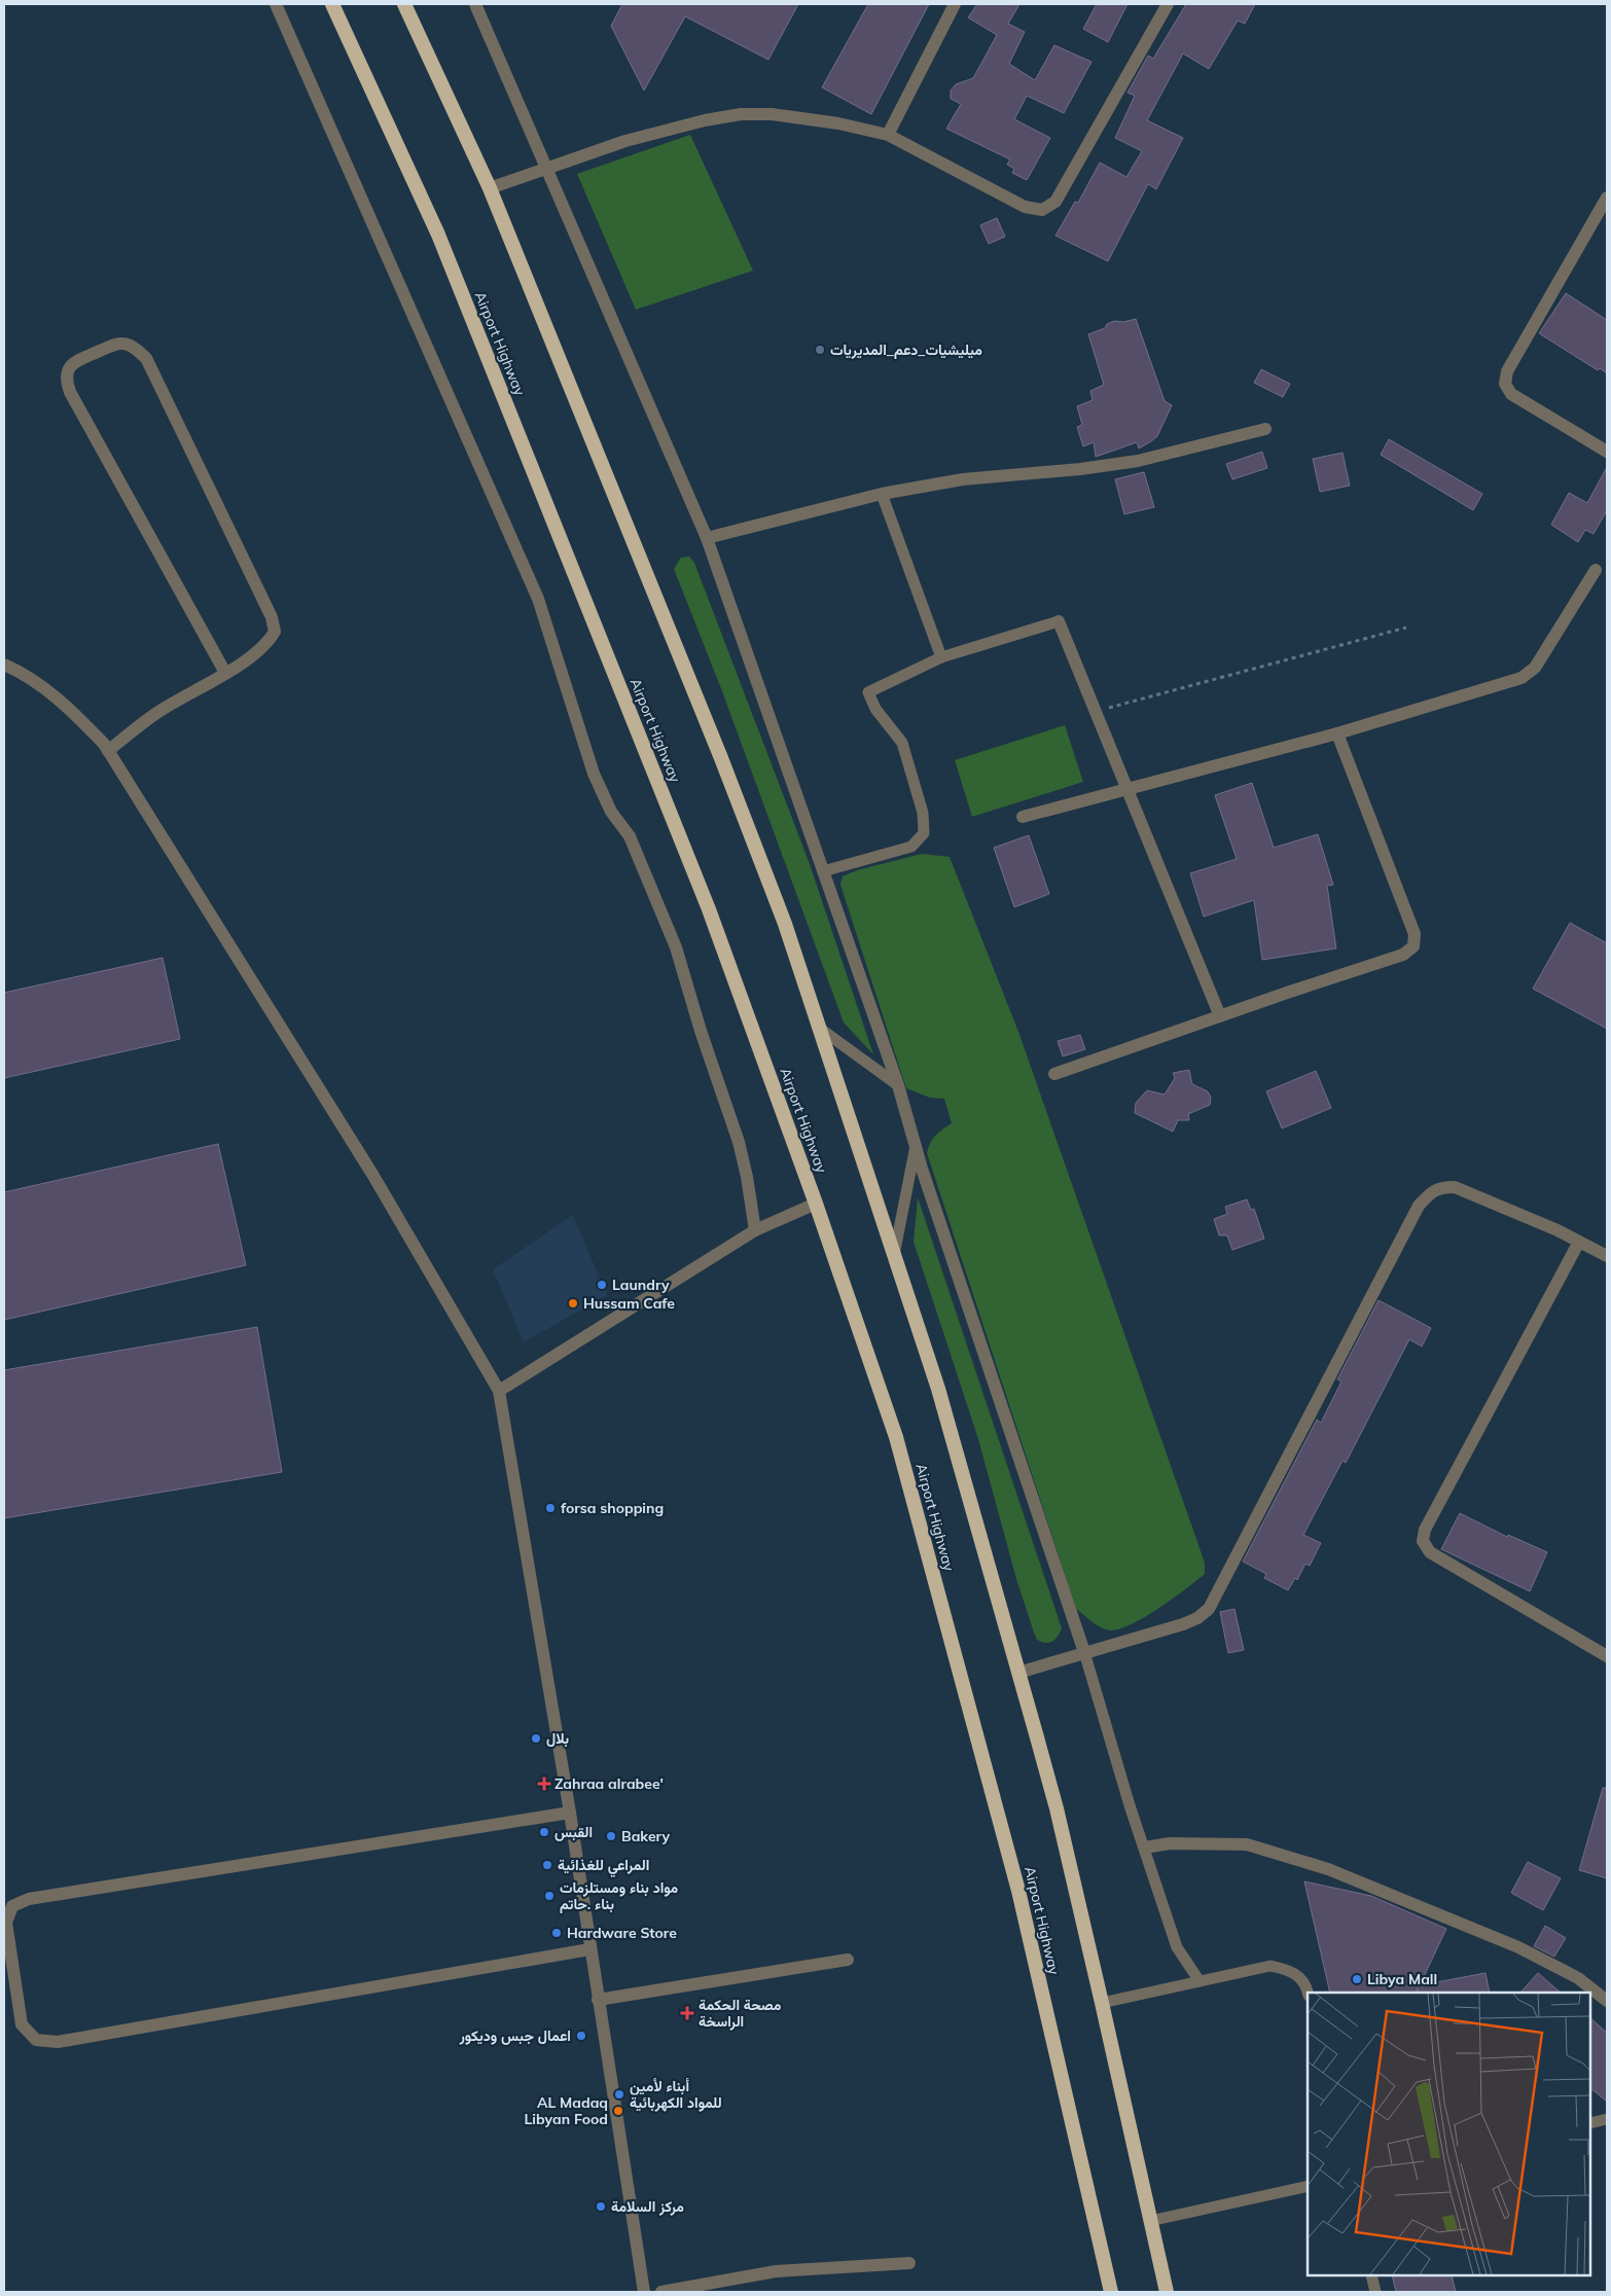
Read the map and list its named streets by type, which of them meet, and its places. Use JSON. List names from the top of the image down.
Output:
{
  "streets": {
    "highway": ["Airport Highway"]
  },
  "places": {
    "other": [
      "ميليشيات_دعم_المديريات",
      "Laundry",
      "Hussam Cafe",
      "forsa shopping",
      "بلال",
      "القبس",
      "Bakery",
      "المراعي للغذائية",
      "مواد بناء ومستلزمات بناء .حاتم",
      "Hardware Store",
      "Libya Mall",
      "اعمال جبس وديكور",
      "أبناء لأمين للمواد الكهربائية",
      "AL Madaq Libyan Food",
      "مركز السلامة"
    ],
    "health": ["Zahraa alrabee'", "مصحة الحكمة الراسخة"]
  }
}
